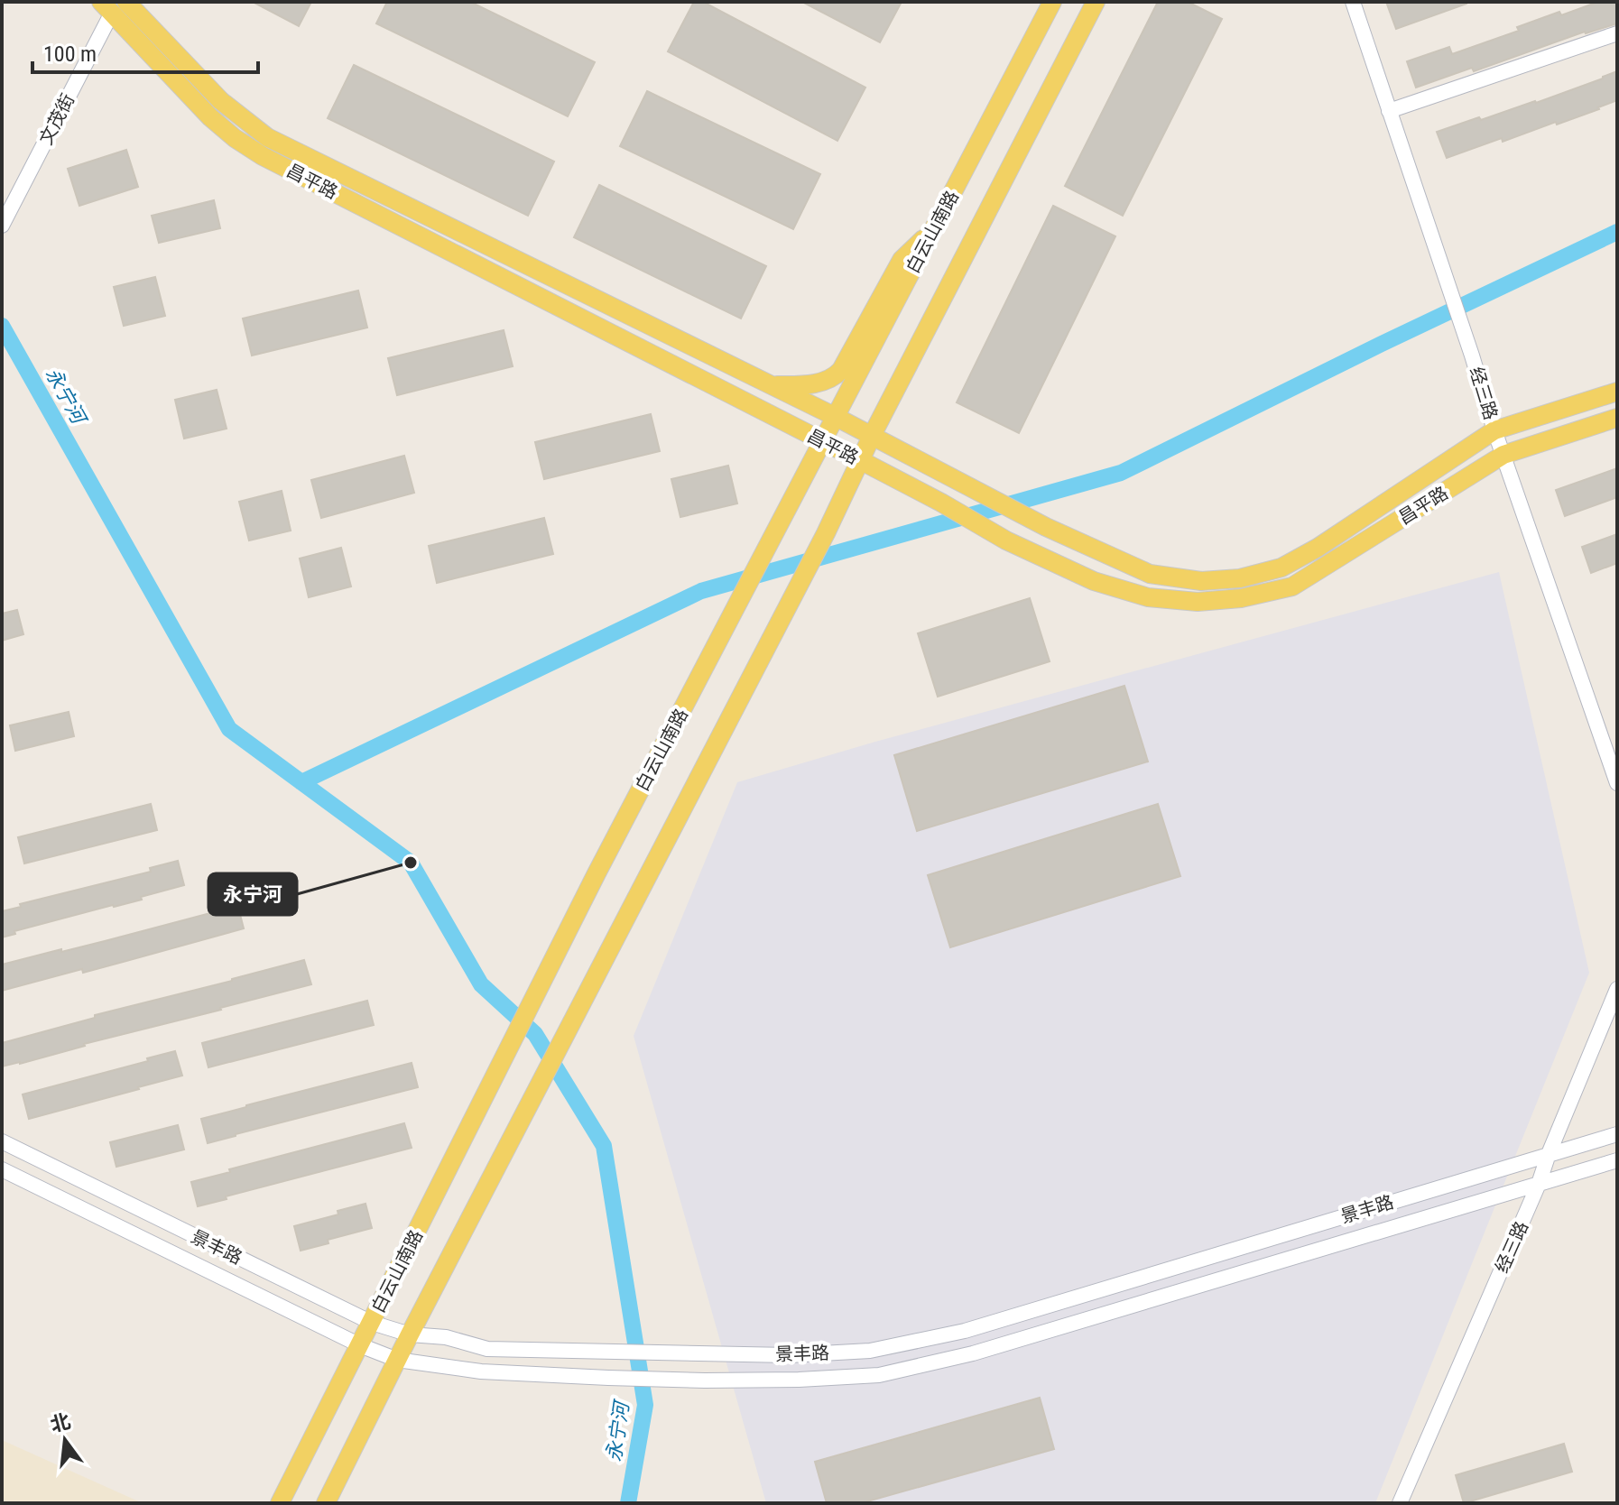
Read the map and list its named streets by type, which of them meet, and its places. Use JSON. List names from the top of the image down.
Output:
{
  "streets": {
    "main road": ["昌平路", "白云山南路"],
    "street": ["文茂街", "经三路", "景丰路"]
  },
  "crossings": [
    ["文茂街", "昌平路"],
    ["昌平路", "白云山南路"],
    ["昌平路", "经三路"],
    ["白云山南路", "景丰路"],
    ["经三路", "景丰路"]
  ],
  "water": ["永宁河"],
  "places": ["永宁河"],
  "scale_bar": "100 m",
  "north": "top"
}
